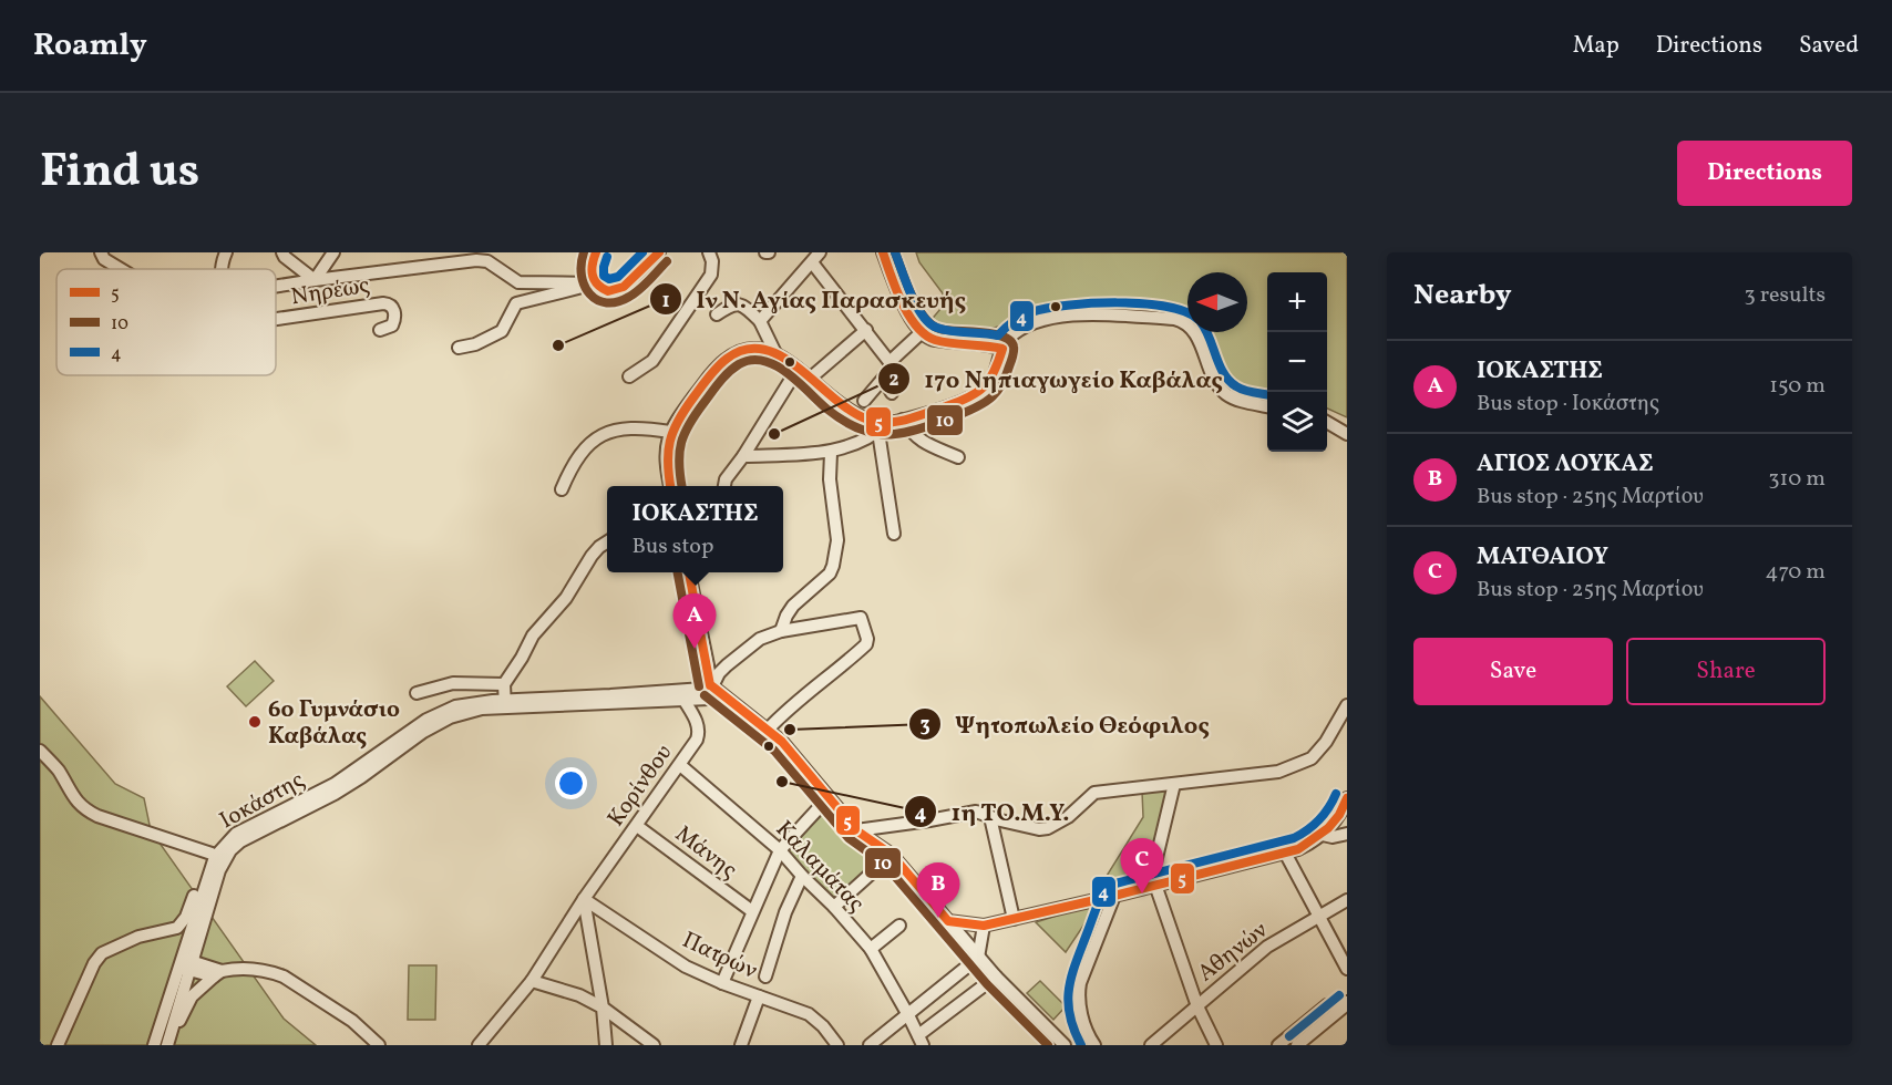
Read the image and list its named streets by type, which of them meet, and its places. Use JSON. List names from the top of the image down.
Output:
{
  "streets": {
    "street": [
      "Νηρέως",
      "Κορίνθου",
      "Ιοκάστης",
      "Μάνης",
      "Καλαμάτας",
      "Αθηνών",
      "Πατρών"
    ]
  },
  "crossings": [
    ["Κορίνθου", "Ιοκάστης"],
    ["Κορίνθου", "Μάνης"],
    ["Κορίνθου", "Καλαμάτας"],
    ["Κορίνθου", "Πατρών"]
  ],
  "places": [
    "Ιν Ν. Αγίας Παρασκευής",
    "17ο Νηπιαγωγείο Καβάλας",
    "6ο Γυμνάσιο Καβάλας",
    "Ψητοπωλείο Θεόφιλος",
    "1η ΤΟ.Μ.Υ."
  ],
  "lines": ["transit line 5", "transit line 10", "transit line 4"],
  "legend": ["5", "10", "4"],
  "north": "left",
  "page": {
    "header": "Roamly",
    "nav": ["Map", "Directions", "Saved"],
    "title": "Find us",
    "buttons": [
      "Directions",
      ["Save", "Share"]
    ],
    "heading": ["Nearby", "3 results"],
    "map_buttons": ["+", "−"],
    "list": [
      {
        "mark": "A",
        "name": "ΙΟΚΑΣΤΗΣ",
        "note": "Bus stop · Ιοκάστης",
        "value": "150 m"
      },
      {
        "mark": "B",
        "name": "ΑΓΙΟΣ ΛΟΥΚΑΣ",
        "note": "Bus stop · 25ης Μαρτίου",
        "value": "310 m"
      },
      {
        "mark": "C",
        "name": "ΜΑΤΘΑΙΟΥ",
        "note": "Bus stop · 25ης Μαρτίου",
        "value": "470 m"
      }
    ],
    "popup": ["ΙΟΚΑΣΤΗΣ", "Bus stop"],
    "pins": ["A", "C", "B"]
  }
}
